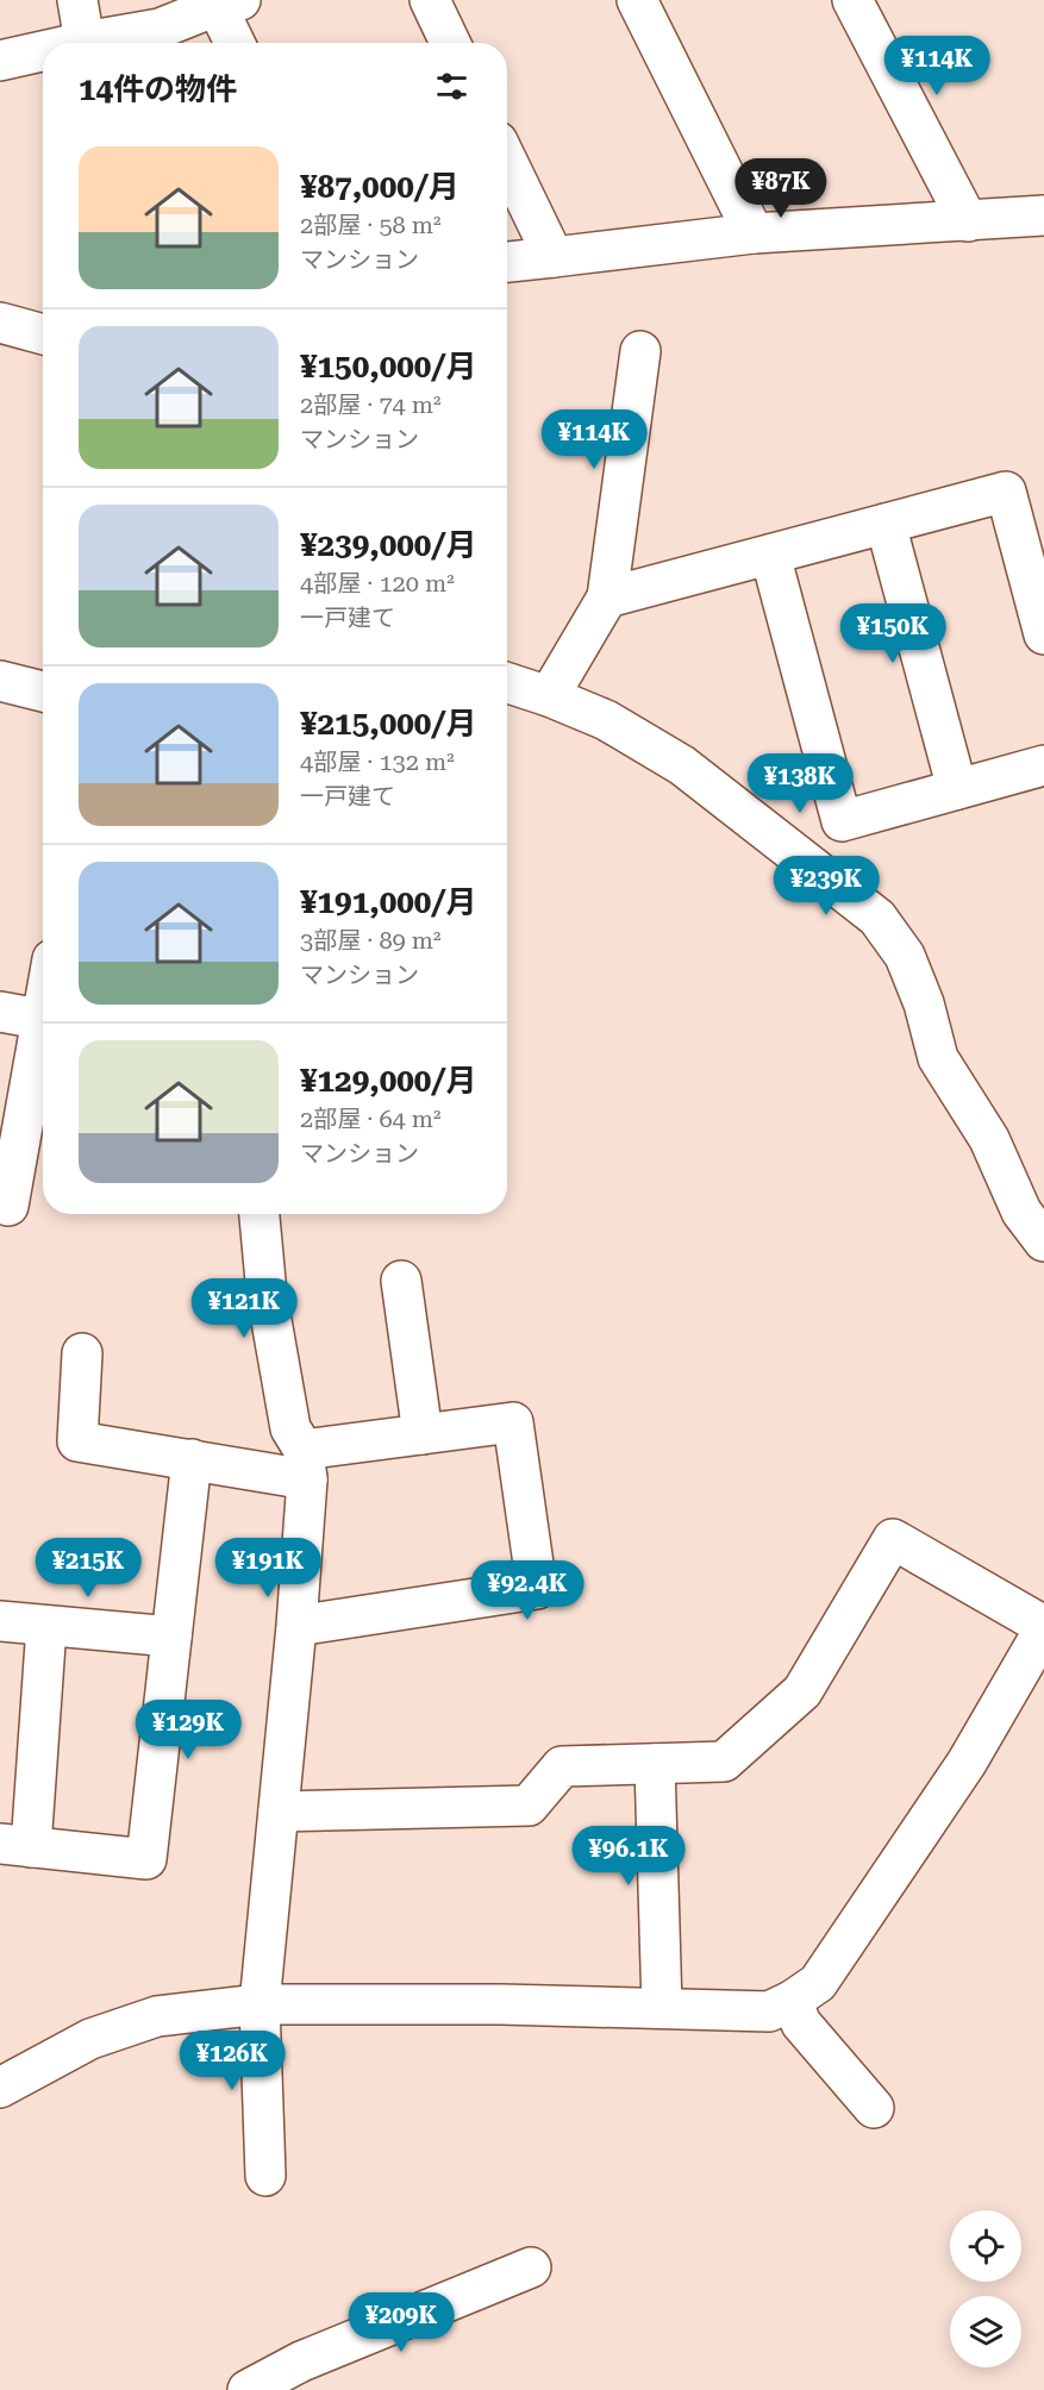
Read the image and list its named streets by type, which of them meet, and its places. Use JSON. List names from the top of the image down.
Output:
{
  "page": {
    "price": [
      "¥114K",
      "¥87K",
      "¥114K",
      "¥150K",
      "¥138K",
      "¥239K",
      "¥121K",
      "¥215K",
      "¥191K",
      "¥92.4K",
      "¥129K",
      "¥96.1K",
      "¥126K",
      "¥209K"
    ],
    "heading": "14件の物件",
    "list": [
      {
        "name": "¥87,000/月",
        "note": "2部屋 · 58 m² · マンション"
      },
      {
        "name": "¥150,000/月",
        "note": "2部屋 · 74 m² · マンション"
      },
      {
        "name": "¥239,000/月",
        "note": "4部屋 · 120 m² · 一戸建て"
      },
      {
        "name": "¥215,000/月",
        "note": "4部屋 · 132 m² · 一戸建て"
      },
      {
        "name": "¥191,000/月",
        "note": "3部屋 · 89 m² · マンション"
      },
      {
        "name": "¥129,000/月",
        "note": "2部屋 · 64 m² · マンション"
      }
    ]
  }
}
